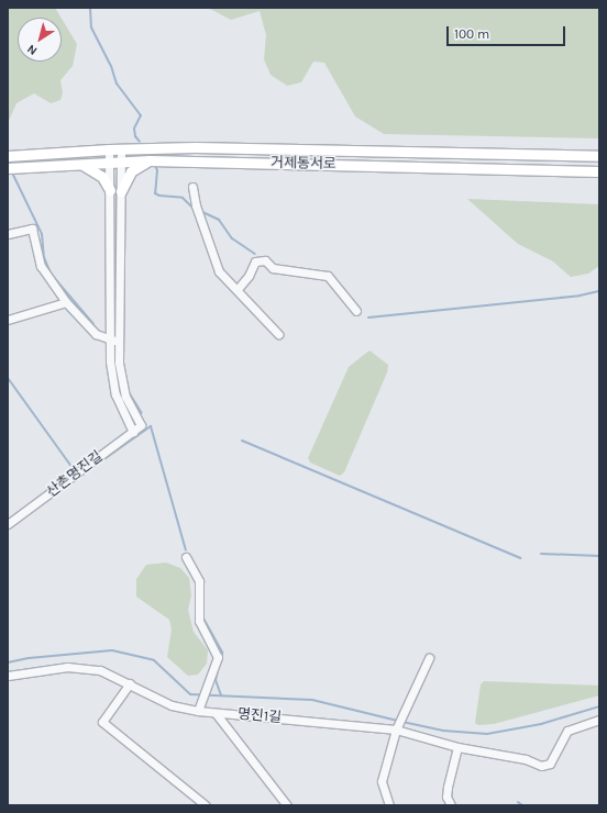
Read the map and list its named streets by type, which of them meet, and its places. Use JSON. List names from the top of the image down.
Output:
{
  "streets": {
    "main road": ["거제동서로"],
    "street": ["산촌명진길", "명진1길"]
  },
  "scale_bar": "100 m",
  "north": "bottom left"
}
